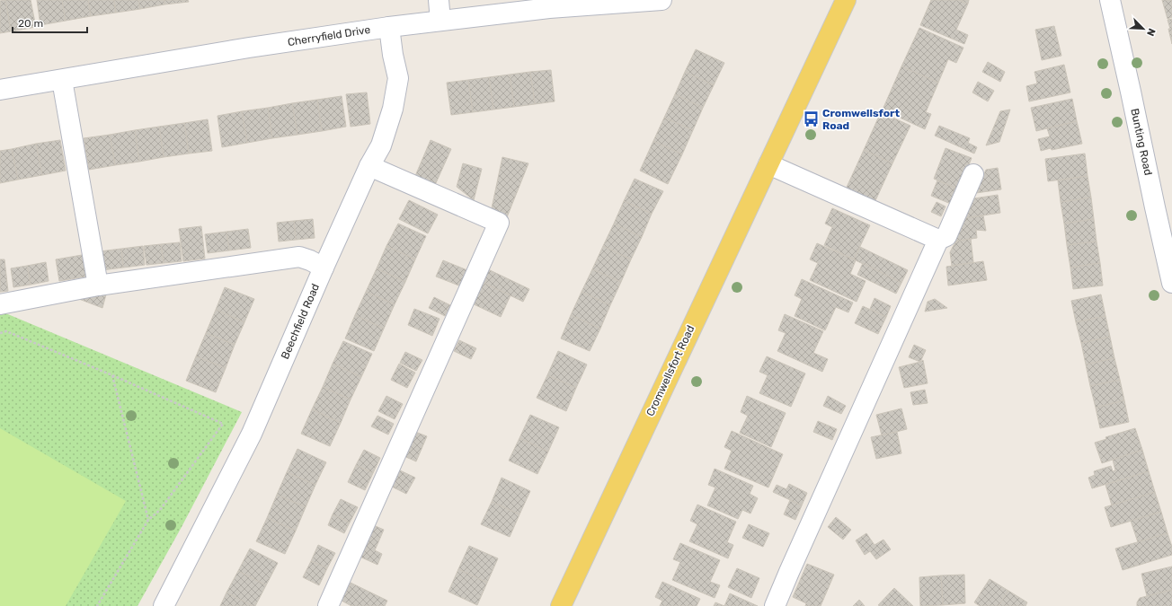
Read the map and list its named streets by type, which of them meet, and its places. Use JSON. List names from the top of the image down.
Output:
{
  "streets": {
    "main road": ["Cromwellsfort Road"],
    "street": ["Cherryfield Drive", "Bunting Road", "Beechfield Road"]
  },
  "crossings": [
    ["Cherryfield Drive", "Beechfield Road"]
  ],
  "places": {
    "bus stop": ["Cromwellsfort Road"]
  },
  "scale_bar": "20 m",
  "north": "bottom right"
}
